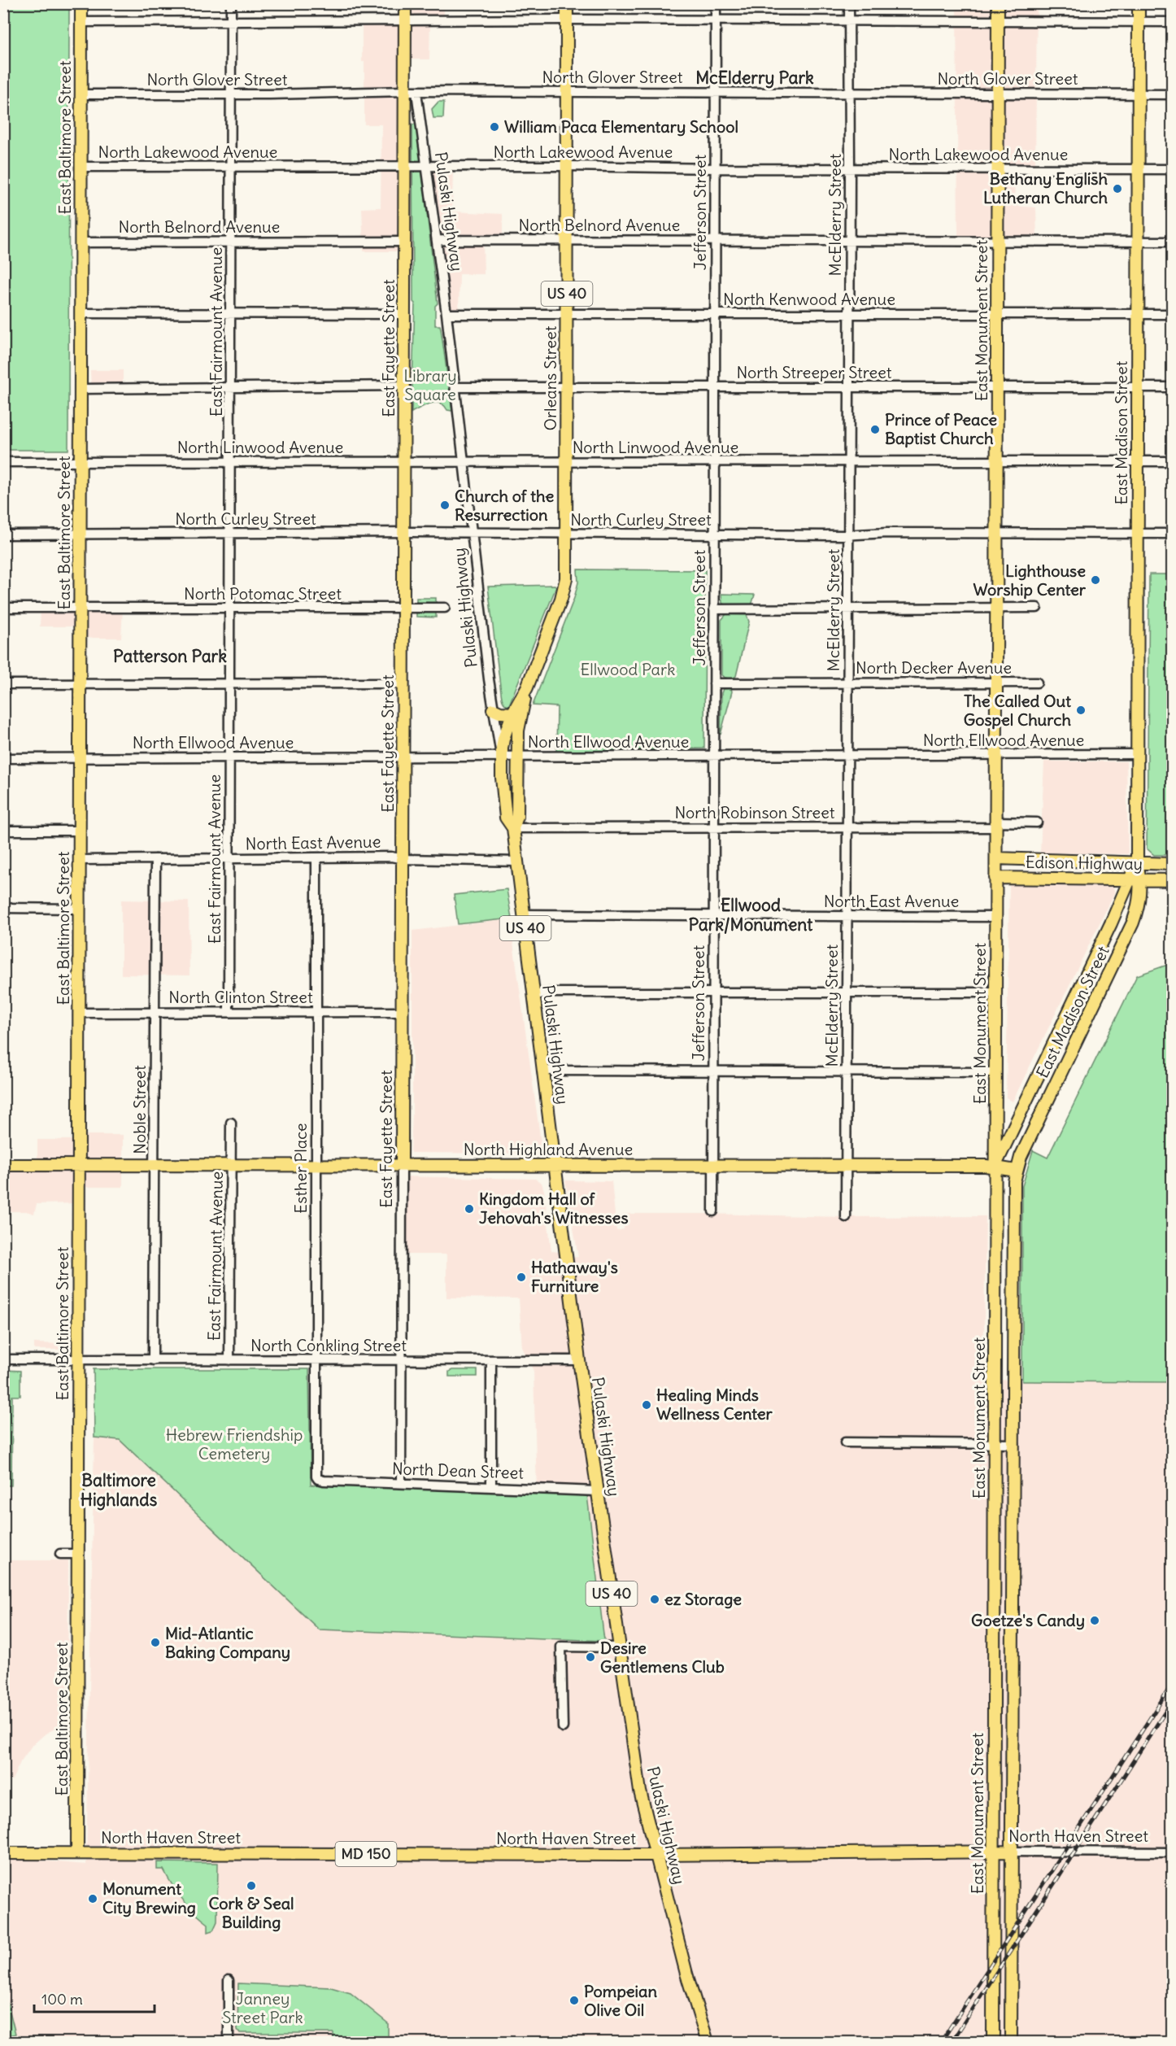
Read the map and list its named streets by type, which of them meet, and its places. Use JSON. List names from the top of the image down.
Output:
{
  "streets": {
    "main road": [
      "East Baltimore Street",
      "Pulaski Highway",
      "US 40",
      "East Monument Street",
      "East Fayette Street",
      "Orleans Street",
      "East Madison Street",
      "Edison Highway",
      "North Highland Avenue",
      "North Haven Street",
      "MD 150"
    ],
    "street": [
      "North Glover Street",
      "North Lakewood Avenue",
      "Jefferson Street",
      "McElderry Street",
      "North Belnord Avenue",
      "North Kenwood Avenue",
      "East Fairmount Avenue",
      "North Streeper Street",
      "North Linwood Avenue",
      "North Curley Street",
      "North Potomac Street",
      "North Decker Avenue",
      "North Ellwood Avenue",
      "North Robinson Street",
      "North East Avenue",
      "North Clinton Street",
      "Noble Street",
      "Esther Place",
      "North Conkling Street",
      "North Dean Street"
    ]
  },
  "crossings": [
    ["North Glover Street", "East Baltimore Street"],
    ["North Glover Street", "Pulaski Highway"],
    ["North Glover Street", "Jefferson Street"],
    ["North Glover Street", "McElderry Street"],
    ["North Glover Street", "East Monument Street"],
    ["North Glover Street", "East Fairmount Avenue"],
    ["North Glover Street", "East Fayette Street"],
    ["North Glover Street", "Orleans Street"],
    ["North Glover Street", "East Madison Street"],
    ["East Baltimore Street", "North Lakewood Avenue"],
    ["East Baltimore Street", "North Belnord Avenue"],
    ["East Baltimore Street", "North Linwood Avenue"],
    ["East Baltimore Street", "North Curley Street"],
    ["East Baltimore Street", "North Potomac Street"],
    ["East Baltimore Street", "North Ellwood Avenue"],
    ["East Baltimore Street", "North East Avenue"],
    ["East Baltimore Street", "North Clinton Street"],
    ["East Baltimore Street", "North Highland Avenue"],
    ["East Baltimore Street", "North Conkling Street"],
    ["East Baltimore Street", "North Haven Street"],
    ["East Baltimore Street", "MD 150"],
    ["North Lakewood Avenue", "Pulaski Highway"],
    ["North Lakewood Avenue", "Jefferson Street"],
    ["North Lakewood Avenue", "McElderry Street"],
    ["North Lakewood Avenue", "East Monument Street"],
    ["North Lakewood Avenue", "East Fairmount Avenue"],
    ["North Lakewood Avenue", "East Fayette Street"],
    ["North Lakewood Avenue", "Orleans Street"],
    ["North Lakewood Avenue", "East Madison Street"],
    ["Pulaski Highway", "North Belnord Avenue"],
    ["Pulaski Highway", "North Kenwood Avenue"],
    ["Pulaski Highway", "East Fayette Street"],
    ["Pulaski Highway", "North Streeper Street"],
    ["Pulaski Highway", "Orleans Street"],
    ["Pulaski Highway", "North Linwood Avenue"],
    ["Pulaski Highway", "North Curley Street"],
    ["Pulaski Highway", "North Ellwood Avenue"],
    ["Pulaski Highway", "North Robinson Street"],
    ["Pulaski Highway", "North East Avenue"],
    ["Pulaski Highway", "North Highland Avenue"],
    ["Pulaski Highway", "North Conkling Street"],
    ["Pulaski Highway", "North Dean Street"],
    ["Pulaski Highway", "North Haven Street"],
    ["Jefferson Street", "North Belnord Avenue"],
    ["Jefferson Street", "North Kenwood Avenue"],
    ["Jefferson Street", "North Streeper Street"],
    ["Jefferson Street", "North Linwood Avenue"],
    ["Jefferson Street", "North Curley Street"],
    ["Jefferson Street", "North Decker Avenue"],
    ["Jefferson Street", "North Ellwood Avenue"],
    ["Jefferson Street", "North Robinson Street"],
    ["Jefferson Street", "North East Avenue"],
    ["Jefferson Street", "North Highland Avenue"],
    ["McElderry Street", "North Belnord Avenue"],
    ["McElderry Street", "North Kenwood Avenue"],
    ["McElderry Street", "North Streeper Street"],
    ["McElderry Street", "North Linwood Avenue"],
    ["McElderry Street", "North Curley Street"],
    ["McElderry Street", "North Decker Avenue"],
    ["McElderry Street", "North Ellwood Avenue"],
    ["McElderry Street", "North Robinson Street"],
    ["McElderry Street", "North East Avenue"],
    ["McElderry Street", "North Highland Avenue"],
    ["North Belnord Avenue", "East Monument Street"],
    ["North Belnord Avenue", "East Fairmount Avenue"],
    ["North Belnord Avenue", "East Fayette Street"],
    ["North Belnord Avenue", "Orleans Street"],
    ["North Belnord Avenue", "East Madison Street"],
    ["North Kenwood Avenue", "East Monument Street"],
    ["North Kenwood Avenue", "Orleans Street"],
    ["North Kenwood Avenue", "East Madison Street"],
    ["East Monument Street", "North Streeper Street"],
    ["East Monument Street", "East Madison Street"],
    ["East Monument Street", "North Linwood Avenue"],
    ["East Monument Street", "North Curley Street"],
    ["East Monument Street", "North Decker Avenue"],
    ["East Monument Street", "North Ellwood Avenue"],
    ["East Monument Street", "North Robinson Street"],
    ["East Monument Street", "North East Avenue"],
    ["East Monument Street", "Edison Highway"],
    ["East Monument Street", "North Highland Avenue"],
    ["East Monument Street", "North Haven Street"],
    ["East Fairmount Avenue", "North Linwood Avenue"],
    ["East Fairmount Avenue", "North Curley Street"],
    ["East Fairmount Avenue", "North Potomac Street"],
    ["East Fairmount Avenue", "North Ellwood Avenue"],
    ["East Fairmount Avenue", "North East Avenue"],
    ["East Fairmount Avenue", "North Clinton Street"],
    ["East Fairmount Avenue", "North Highland Avenue"],
    ["East Fairmount Avenue", "North Conkling Street"],
    ["East Fayette Street", "North Linwood Avenue"],
    ["East Fayette Street", "North Curley Street"],
    ["East Fayette Street", "North Potomac Street"],
    ["East Fayette Street", "North Ellwood Avenue"],
    ["East Fayette Street", "North East Avenue"],
    ["East Fayette Street", "North Clinton Street"],
    ["East Fayette Street", "North Highland Avenue"],
    ["East Fayette Street", "North Conkling Street"],
    ["East Fayette Street", "North Dean Street"],
    ["North Streeper Street", "Orleans Street"],
    ["North Streeper Street", "East Madison Street"],
    ["Orleans Street", "North Linwood Avenue"],
    ["Orleans Street", "North Curley Street"],
    ["Orleans Street", "North Ellwood Avenue"],
    ["East Madison Street", "North Linwood Avenue"],
    ["East Madison Street", "North Curley Street"],
    ["East Madison Street", "North Ellwood Avenue"],
    ["East Madison Street", "Edison Highway"],
    ["East Madison Street", "North Highland Avenue"],
    ["North East Avenue", "Noble Street"],
    ["North East Avenue", "Esther Place"],
    ["North Clinton Street", "Noble Street"],
    ["North Clinton Street", "Esther Place"],
    ["Noble Street", "North Highland Avenue"],
    ["Noble Street", "North Conkling Street"],
    ["North Highland Avenue", "Esther Place"],
    ["Esther Place", "North Conkling Street"],
    ["Esther Place", "North Dean Street"],
    ["North Haven Street", "MD 150"]
  ],
  "districts": [
    "McElderry Park",
    "Patterson Park",
    "Ellwood Park/Monument",
    "Baltimore Highlands"
  ],
  "parks": [
    "Library Square",
    "Ellwood Park",
    "Hebrew Friendship Cemetery",
    "Janney Street Park"
  ],
  "places": [
    "William Paca Elementary School",
    "Bethany English Lutheran Church",
    "Prince of Peace Baptist Church",
    "Church of the Resurrection",
    "Lighthouse Worship Center",
    "The Called Out Gospel Church",
    "Kingdom Hall of Jehovah's Witnesses",
    "Hathaway's Furniture",
    "Healing Minds Wellness Center",
    "ez Storage",
    "Goetze's Candy",
    "Mid-Atlantic Baking Company",
    "Desire Gentlemens Club",
    "Cork & Seal Building",
    "Monument City Brewing",
    "Pompeian Olive Oil"
  ],
  "scale_bar": "100 m"
}
